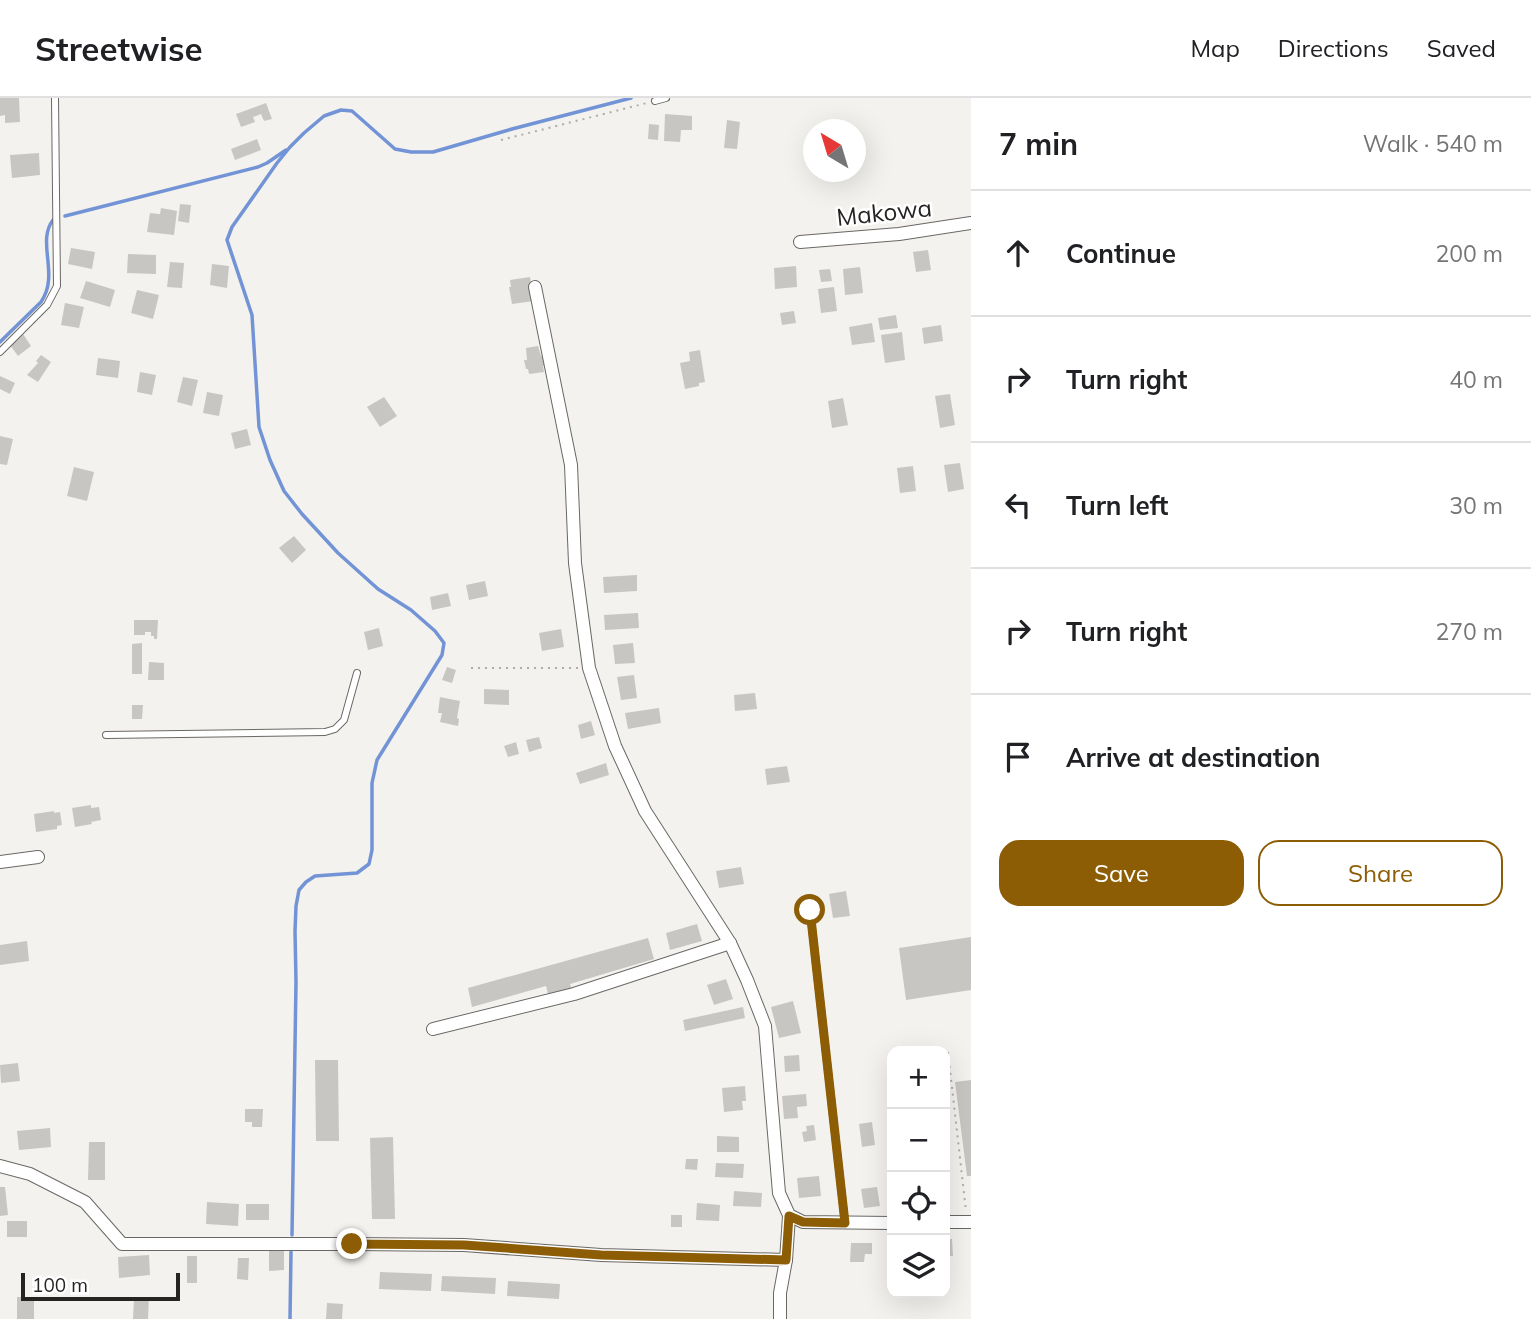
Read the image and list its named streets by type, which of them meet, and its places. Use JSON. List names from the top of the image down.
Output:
{
  "streets": {
    "street": ["Makowa"]
  },
  "scale_bar": "100 m",
  "north": "top left",
  "page": {
    "header": "Streetwise",
    "nav": ["Map", "Directions", "Saved"],
    "heading": ["7 min", "Walk · 540 m"],
    "list": [
      ["Continue", "200 m"],
      ["Turn right", "40 m"],
      ["Turn left", "30 m"],
      ["Turn right", "270 m"],
      "Arrive at destination"
    ],
    "buttons": ["Save", "Share"],
    "map_buttons": ["+", "−"],
    "scale": "100 m"
  }
}
